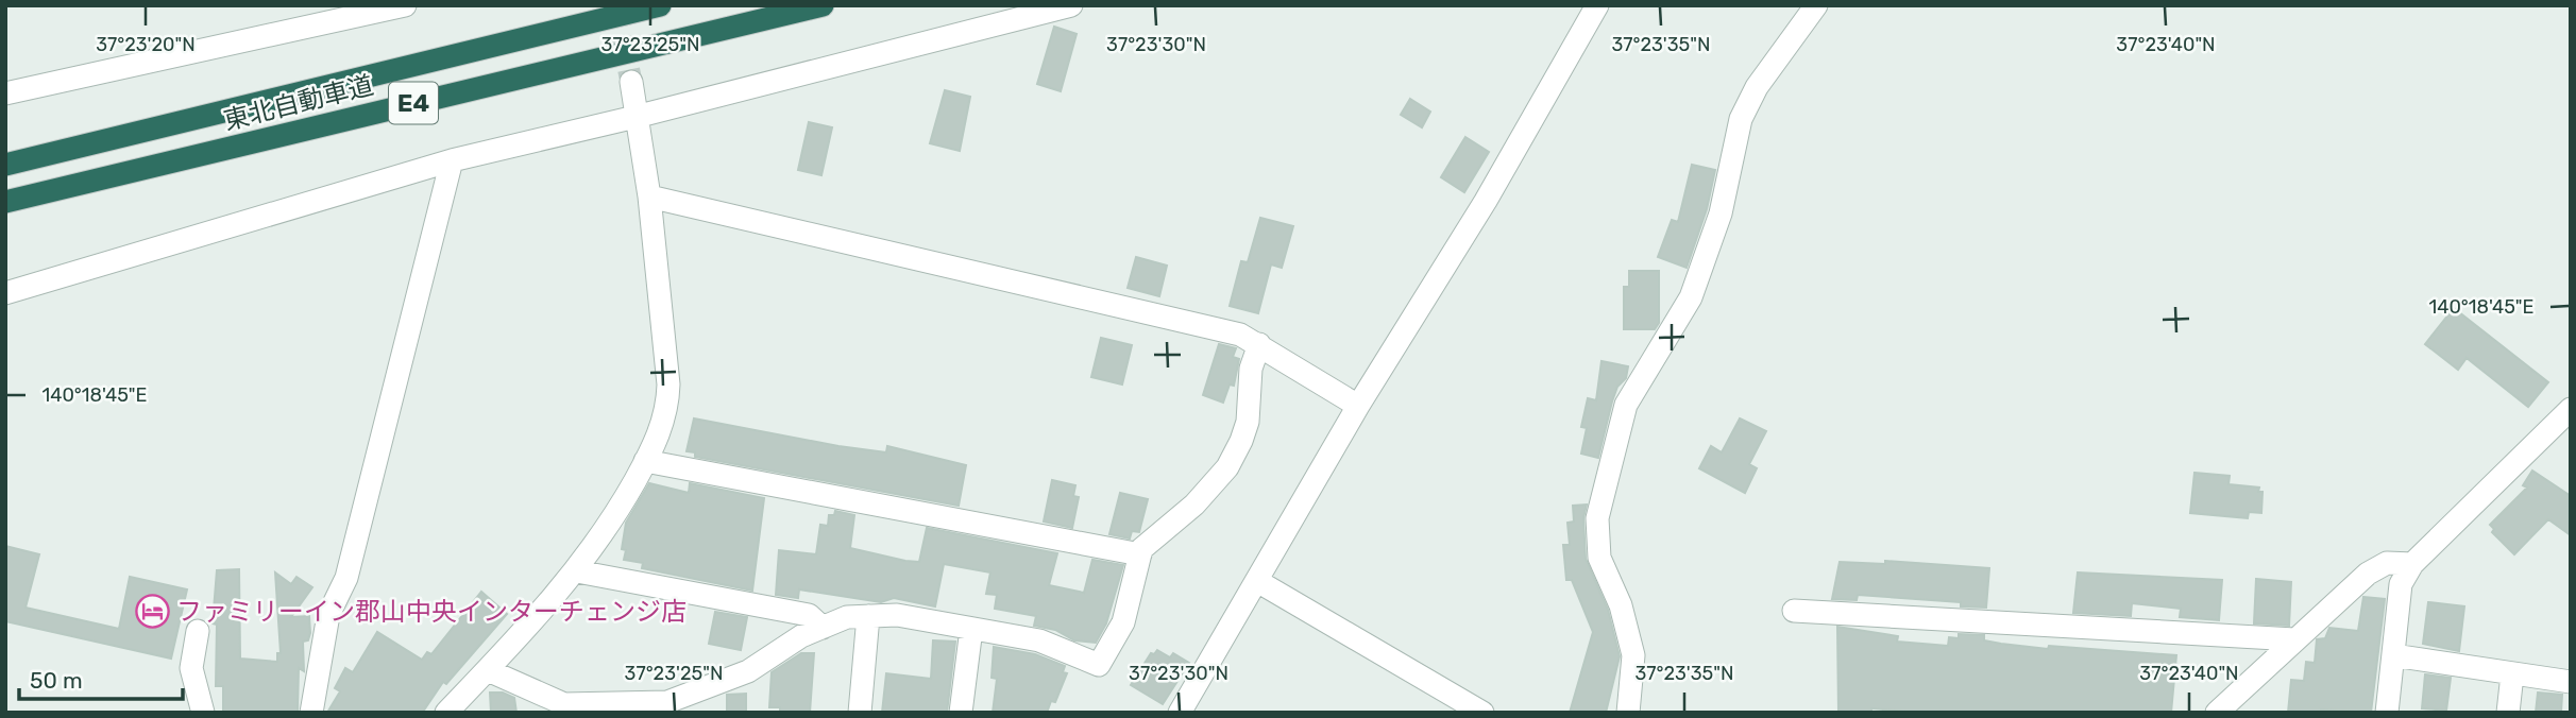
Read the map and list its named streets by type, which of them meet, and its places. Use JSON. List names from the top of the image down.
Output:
{
  "streets": {
    "highway": ["東北自動車道", "E4"]
  },
  "places": {
    "hotel": ["ファミリーイン郡山中央インターチェンジ店"]
  },
  "scale_bar": "50 m",
  "coordinates": [
    "37°23'20\"N",
    "37°23'25\"N",
    "37°23'30\"N",
    "37°23'35\"N",
    "37°23'40\"N",
    "140°18'45\"E"
  ]
}
